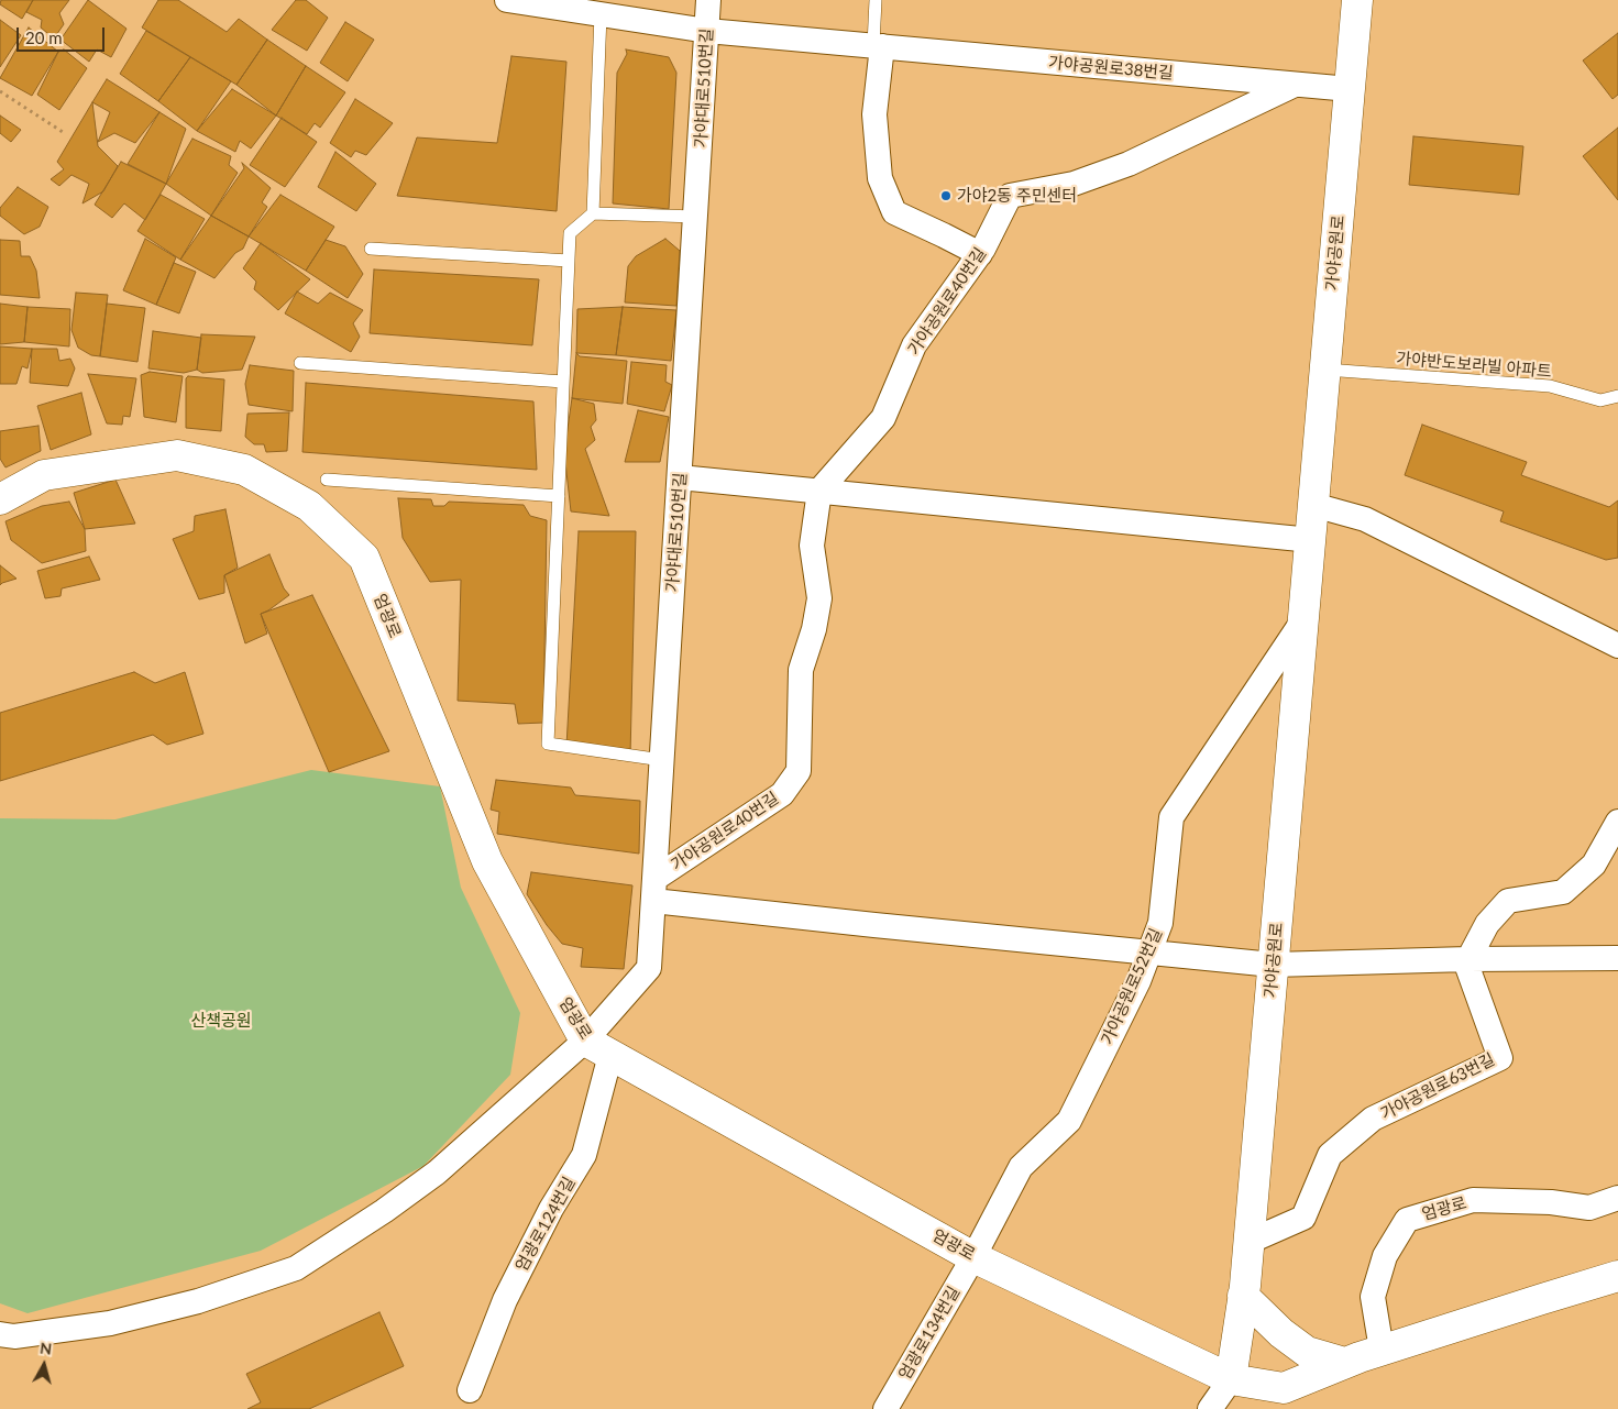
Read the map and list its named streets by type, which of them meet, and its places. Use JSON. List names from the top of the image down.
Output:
{
  "streets": {
    "main road": ["가야공원로", "엄광로"],
    "street": [
      "가야공원로38번길",
      "가야대로510번길",
      "가야공원로40번길",
      "가야공원로52번길",
      "가야공원로63번길",
      "엄광로124번길",
      "엄광로134번길"
    ],
    "lane": ["가야반도보라빌 아파트"]
  },
  "crossings": [
    ["가야공원로38번길", "가야대로510번길"],
    ["가야공원로38번길", "가야공원로"],
    ["가야공원로38번길", "가야공원로40번길"],
    ["가야대로510번길", "가야공원로40번길"],
    ["가야대로510번길", "엄광로"],
    ["가야대로510번길", "엄광로124번길"],
    ["가야공원로", "가야반도보라빌 아파트"],
    ["가야공원로", "엄광로"],
    ["가야공원로", "가야공원로52번길"],
    ["가야공원로", "가야공원로63번길"],
    ["엄광로", "가야공원로52번길"],
    ["엄광로", "엄광로124번길"],
    ["엄광로", "엄광로134번길"],
    ["가야공원로52번길", "엄광로134번길"]
  ],
  "parks": ["산책공원"],
  "places": ["가야2동 주민센터"],
  "scale_bar": "20 m",
  "north": "top"
}
